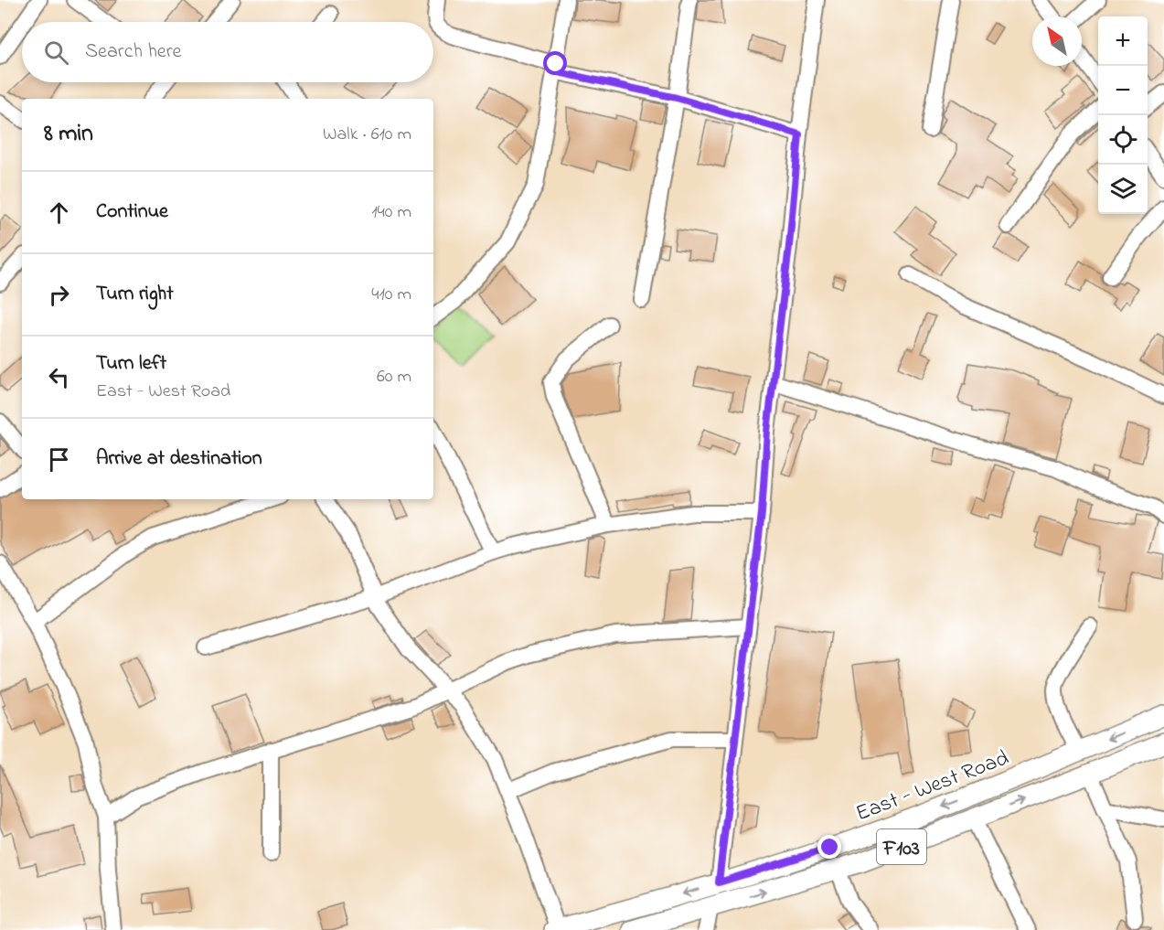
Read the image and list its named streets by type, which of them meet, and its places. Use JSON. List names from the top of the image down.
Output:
{
  "streets": {
    "main road": ["East - West Road", "F103"]
  },
  "north": "top left",
  "page": {
    "map_buttons": ["+", "−"],
    "search": "Search here",
    "heading": ["8 min", "Walk · 610 m"],
    "list": [
      ["Continue", "140 m"],
      ["Turn right", "410 m"],
      ["Turn left", "East - West Road", "60 m"],
      "Arrive at destination"
    ]
  }
}
